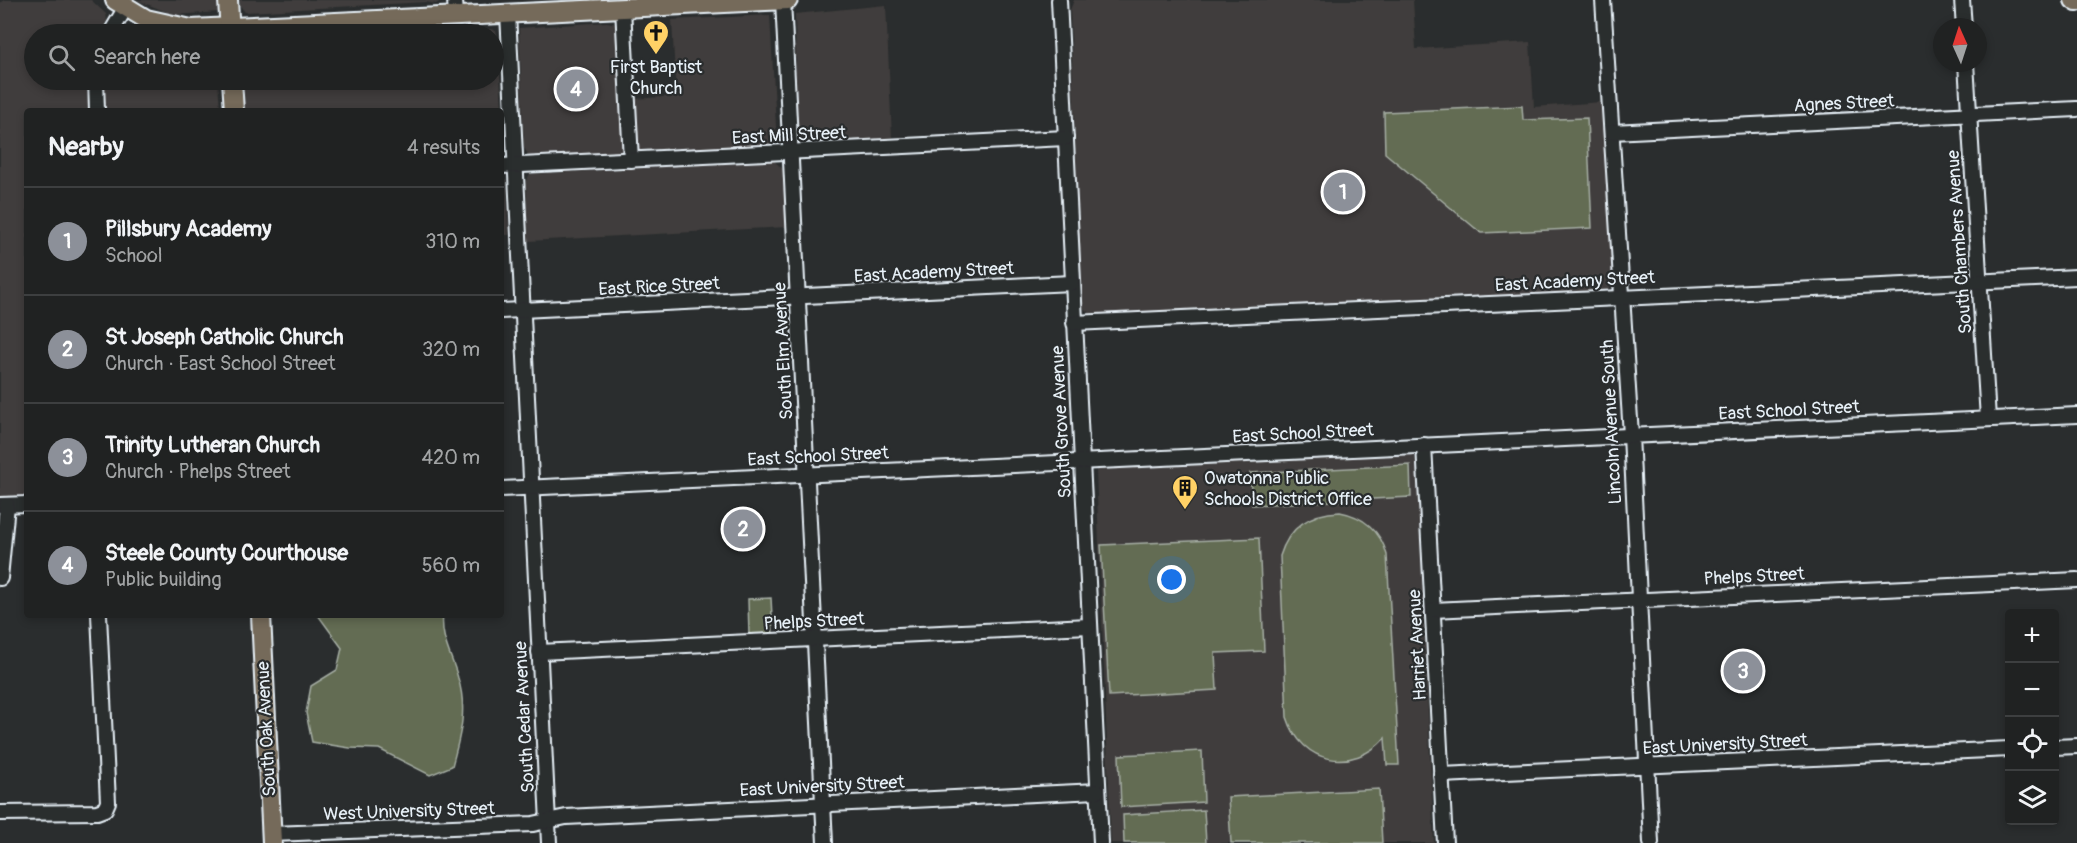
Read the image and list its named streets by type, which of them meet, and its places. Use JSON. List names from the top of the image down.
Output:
{
  "streets": {
    "main road": ["South Oak Avenue"],
    "street": [
      "Agnes Street",
      "East Mill Street",
      "South Chambers Avenue",
      "East Academy Street",
      "East Rice Street",
      "South Elm Avenue",
      "East School Street",
      "South Grove Avenue",
      "Lincoln Avenue South",
      "Phelps Street",
      "Harriet Avenue",
      "South Cedar Avenue",
      "East University Street",
      "West University Street"
    ]
  },
  "crossings": [
    ["Agnes Street", "South Chambers Avenue"],
    ["Agnes Street", "Lincoln Avenue South"],
    ["East Mill Street", "South Elm Avenue"],
    ["East Mill Street", "South Grove Avenue"],
    ["East Mill Street", "South Cedar Avenue"],
    ["South Chambers Avenue", "East Academy Street"],
    ["South Chambers Avenue", "East School Street"],
    ["East Academy Street", "East Rice Street"],
    ["East Academy Street", "South Elm Avenue"],
    ["East Academy Street", "South Grove Avenue"],
    ["East Academy Street", "Lincoln Avenue South"],
    ["East Rice Street", "South Elm Avenue"],
    ["East Rice Street", "South Cedar Avenue"],
    ["South Elm Avenue", "East School Street"],
    ["South Elm Avenue", "Phelps Street"],
    ["South Elm Avenue", "East University Street"],
    ["East School Street", "South Grove Avenue"],
    ["East School Street", "Lincoln Avenue South"],
    ["East School Street", "Harriet Avenue"],
    ["East School Street", "South Cedar Avenue"],
    ["South Grove Avenue", "Phelps Street"],
    ["South Grove Avenue", "East University Street"],
    ["Lincoln Avenue South", "Phelps Street"],
    ["Lincoln Avenue South", "East University Street"],
    ["Phelps Street", "Harriet Avenue"],
    ["Phelps Street", "South Cedar Avenue"],
    ["Harriet Avenue", "East University Street"],
    ["South Cedar Avenue", "East University Street"],
    ["South Cedar Avenue", "West University Street"],
    ["South Oak Avenue", "West University Street"],
    ["East University Street", "West University Street"]
  ],
  "places": {
    "church": ["First Baptist Church"],
    "building": ["Owatonna Public Schools District Office"]
  },
  "north": "top",
  "page": {
    "search": "Search here",
    "pins": [
      "4",
      "1",
      "2",
      "3"
    ],
    "heading": ["Nearby", "4 results"],
    "list": [
      {
        "mark": "1",
        "name": "Pillsbury Academy",
        "note": "School",
        "value": "310 m"
      },
      {
        "mark": "2",
        "name": "St Joseph Catholic Church",
        "note": "Church · East School Street",
        "value": "320 m"
      },
      {
        "mark": "3",
        "name": "Trinity Lutheran Church",
        "note": "Church · Phelps Street",
        "value": "420 m"
      },
      {
        "mark": "4",
        "name": "Steele County Courthouse",
        "note": "Public building",
        "value": "560 m"
      }
    ],
    "map_buttons": ["+", "−"]
  }
}
